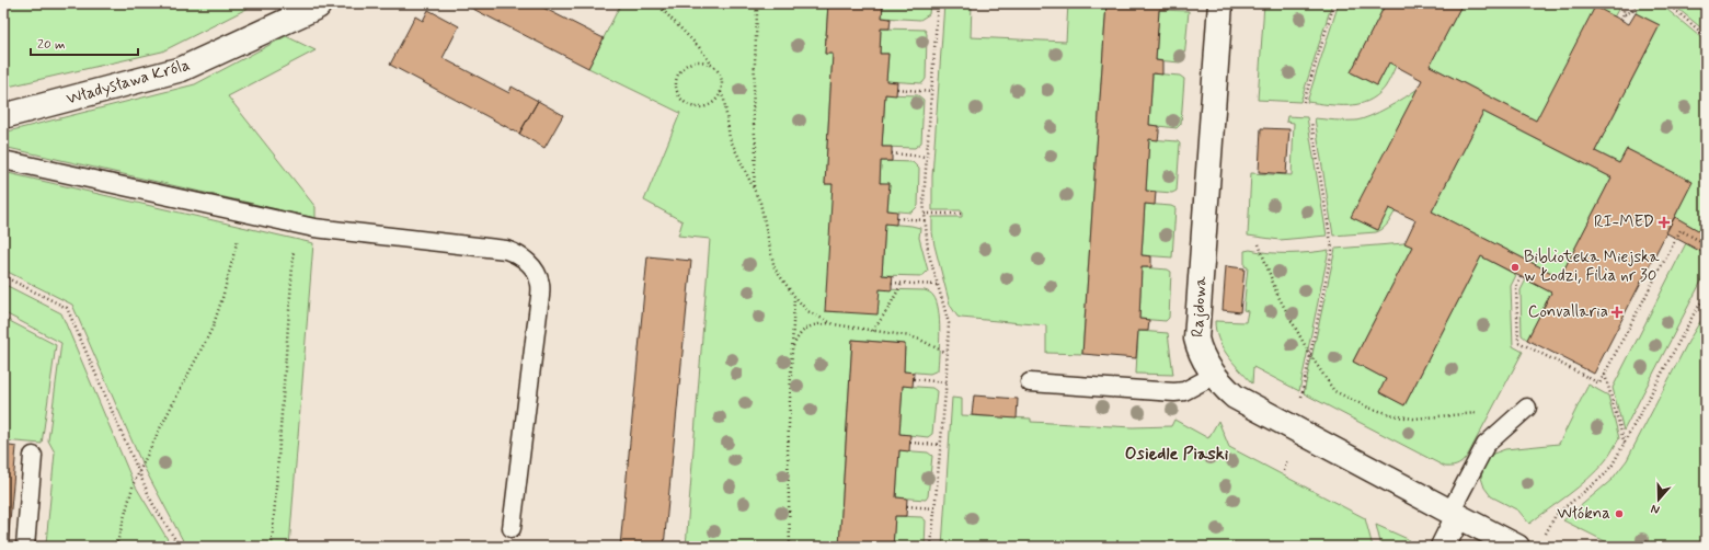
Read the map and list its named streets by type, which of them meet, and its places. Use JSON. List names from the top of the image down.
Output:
{
  "streets": {
    "street": ["Władysława Króla", "Rajdowa"]
  },
  "districts": ["Osiedle Piaski"],
  "places": {
    "health": ["RI-MED", "Convallaria"],
    "other": ["Biblioteka Miejska w Łodzi, Filia nr 30", "Włókna"]
  },
  "scale_bar": "20 m",
  "north": "bottom"
}
